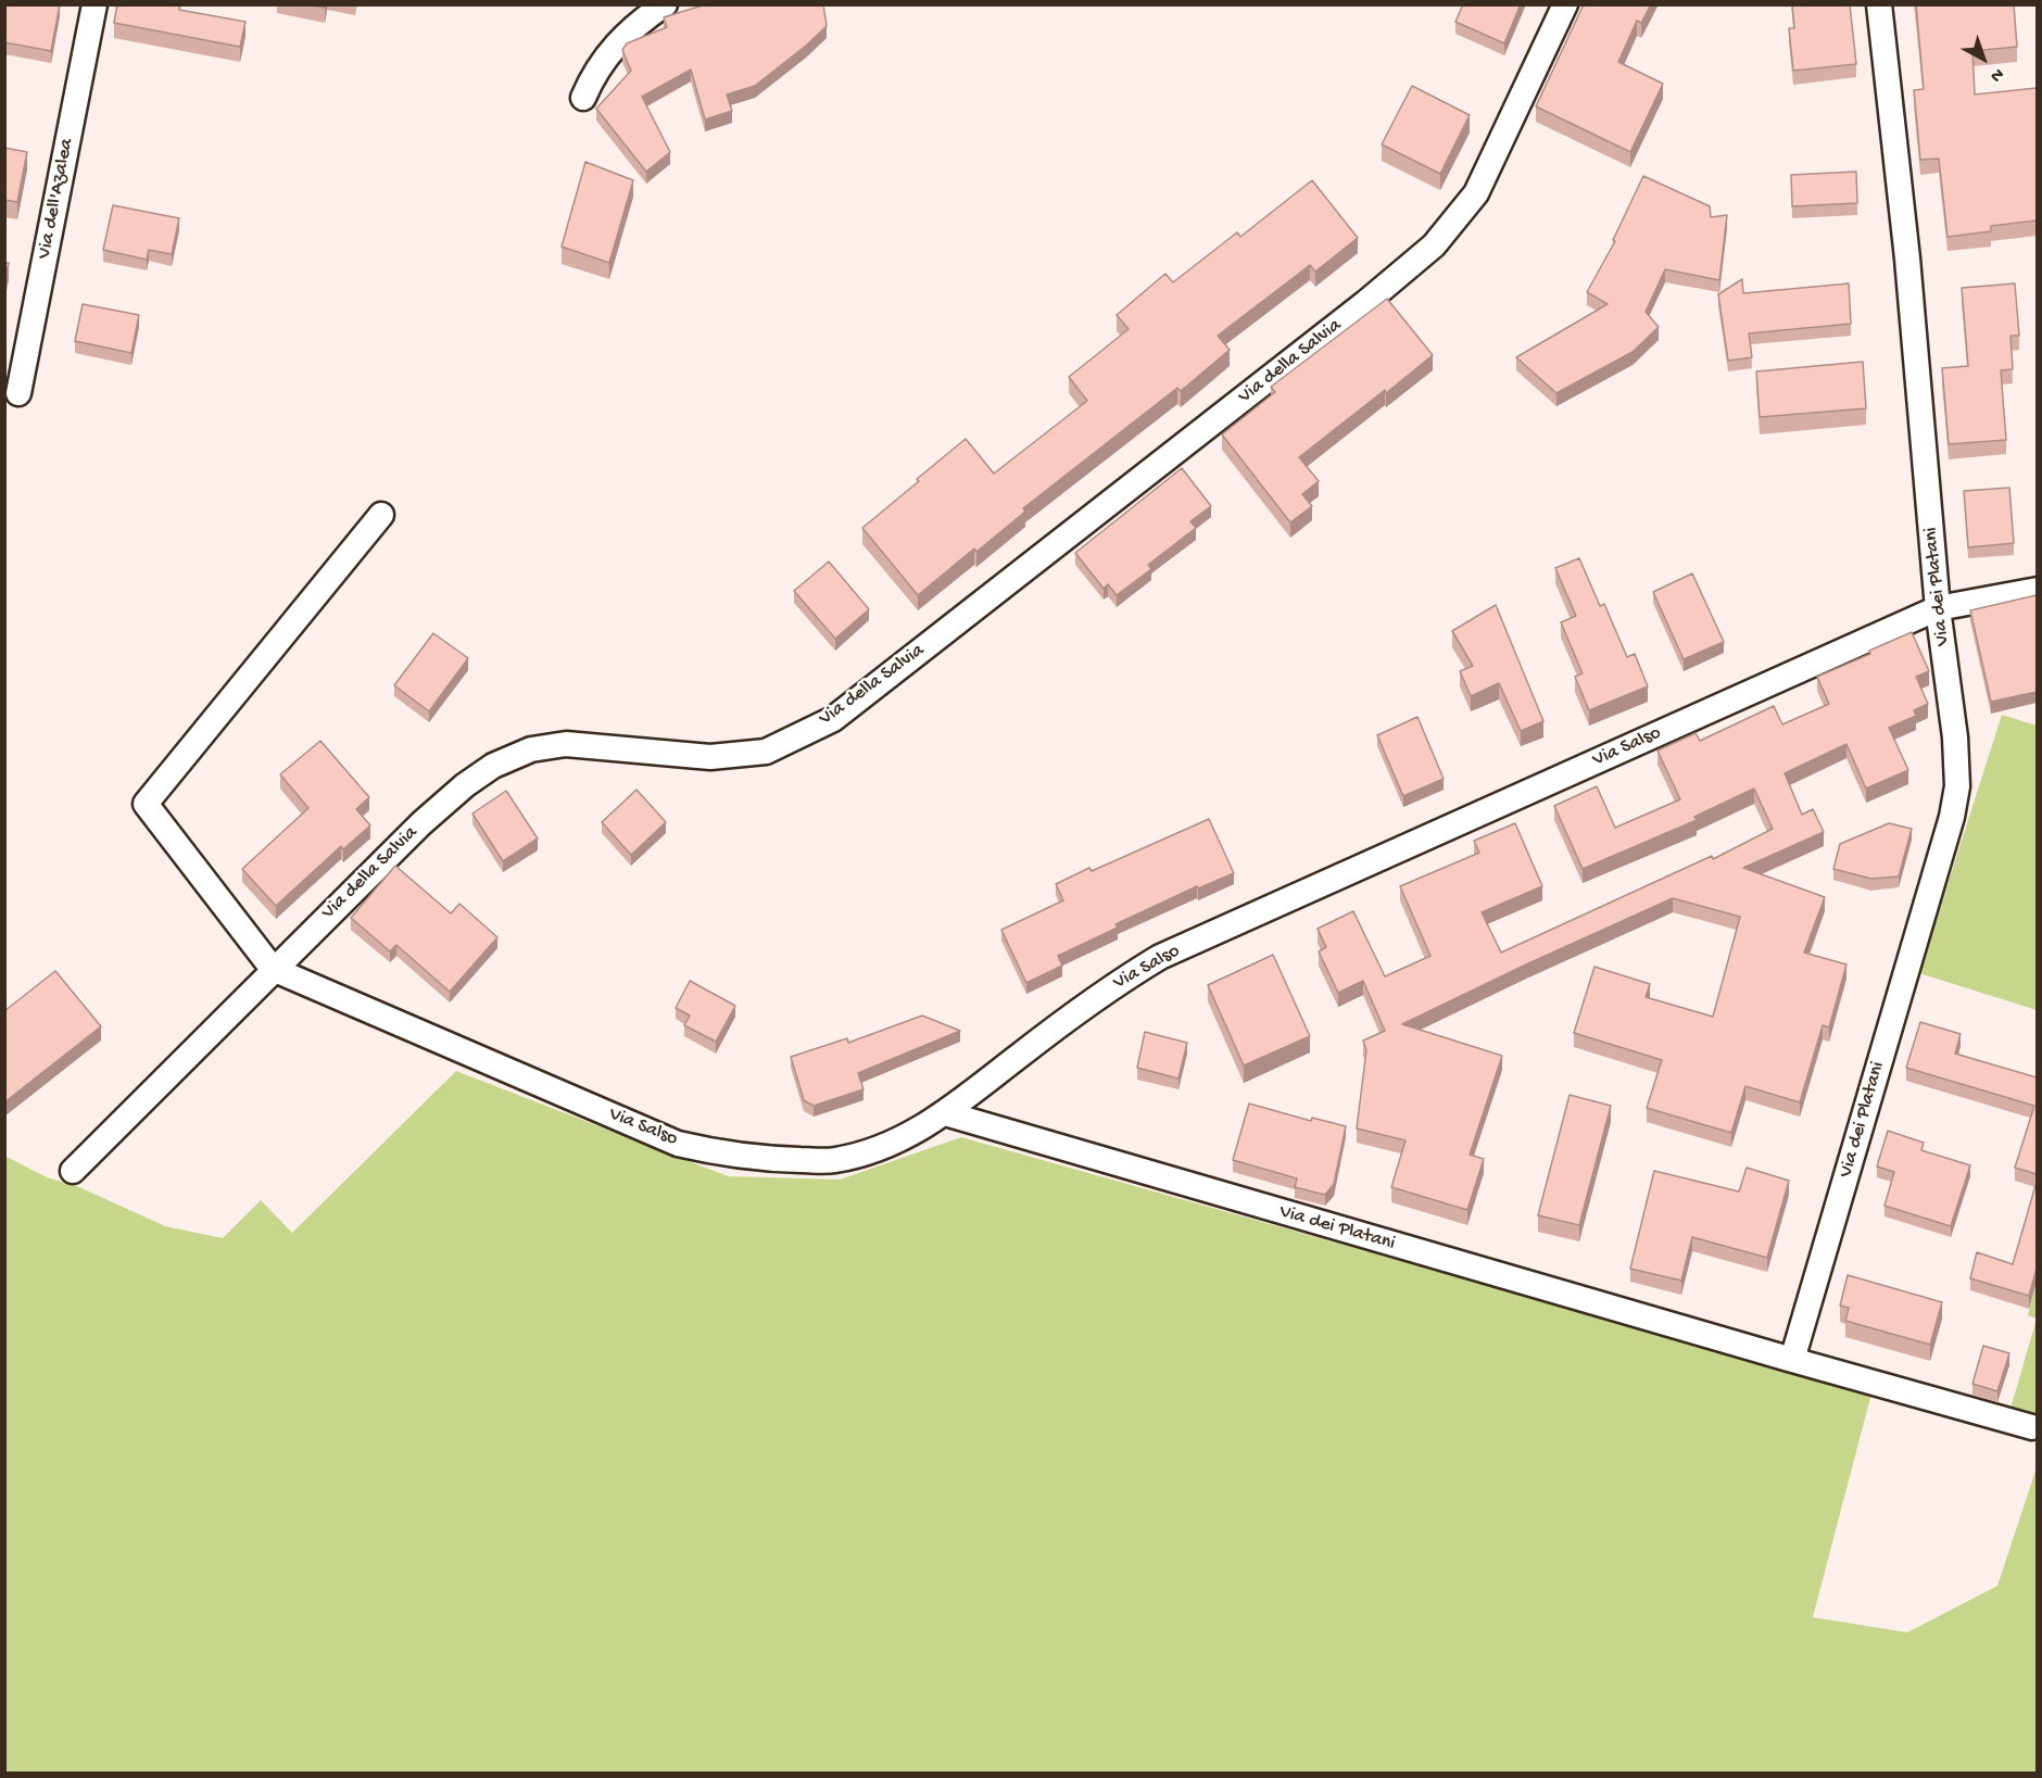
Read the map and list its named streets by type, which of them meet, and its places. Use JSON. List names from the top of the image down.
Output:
{
  "streets": {
    "street": [
      "Via dell'Azalea",
      "Via della Salvia",
      "Via dei Platani",
      "Via Salso"
    ]
  },
  "crossings": [
    ["Via della Salvia", "Via Salso"],
    ["Via dei Platani", "Via Salso"]
  ],
  "north": "bottom right"
}
